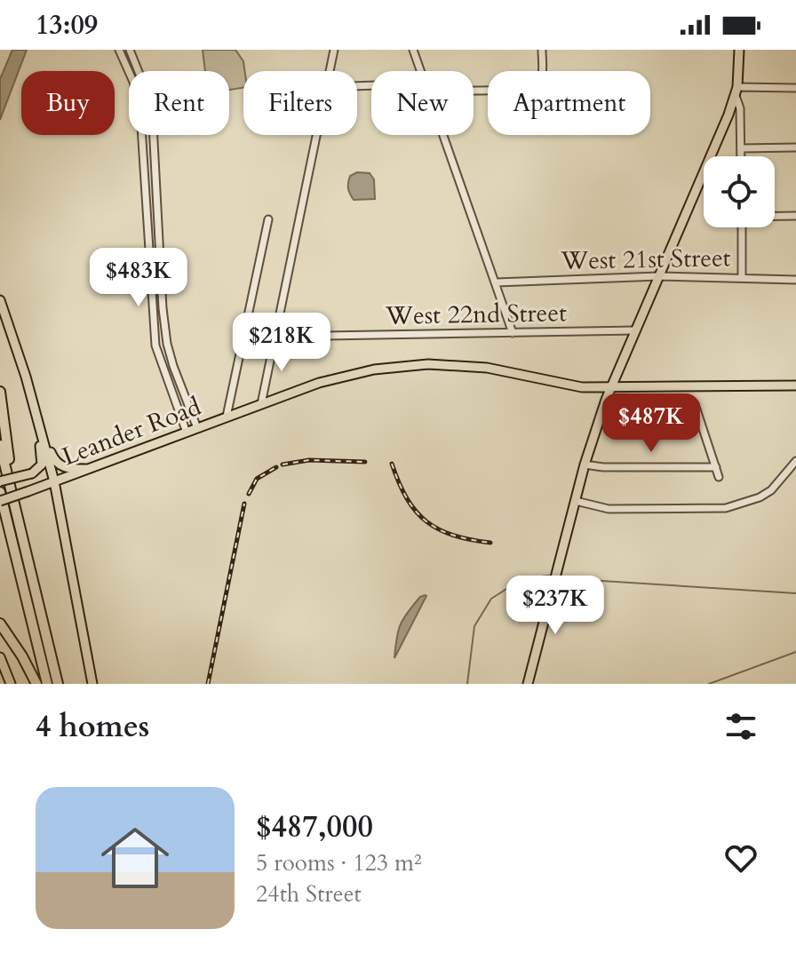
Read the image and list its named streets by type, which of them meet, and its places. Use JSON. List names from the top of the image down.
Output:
{
  "streets": {
    "main road": ["Leander Road"],
    "street": ["West 21st Street", "West 22nd Street"]
  },
  "page": {
    "status": "13:09",
    "chip": [
      "Buy",
      "Rent",
      "Filters",
      "New",
      "Apartment"
    ],
    "price": [
      "$483K",
      "$218K",
      "$487K",
      "$237K"
    ],
    "heading": "4 homes",
    "list": [
      {
        "name": "$487,000",
        "note": "5 rooms · 123 m² · 24th Street"
      }
    ]
  }
}
